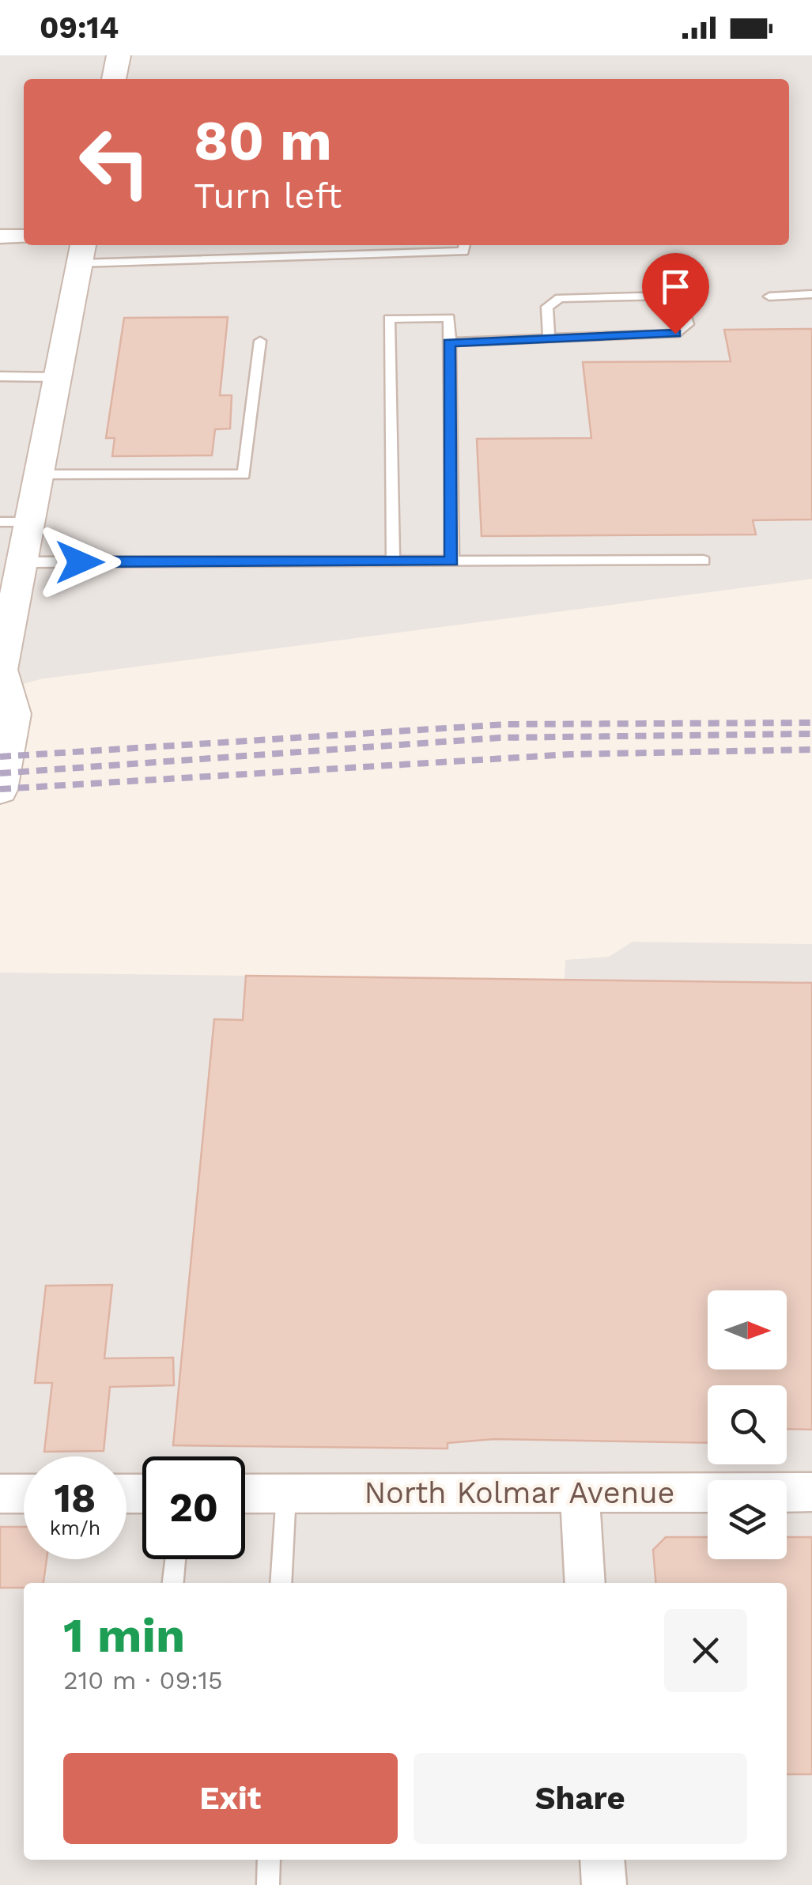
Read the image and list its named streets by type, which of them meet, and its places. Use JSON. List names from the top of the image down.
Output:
{
  "streets": {
    "street": ["North Kolmar Avenue"]
  },
  "north": "right",
  "page": {
    "status": "09:14",
    "turn": ["80 m", "Turn left"],
    "speed": "18 km/h",
    "limit": "20",
    "heading": ["1 min", "210 m · 09:15"],
    "buttons": ["Exit", "Share"]
  }
}
